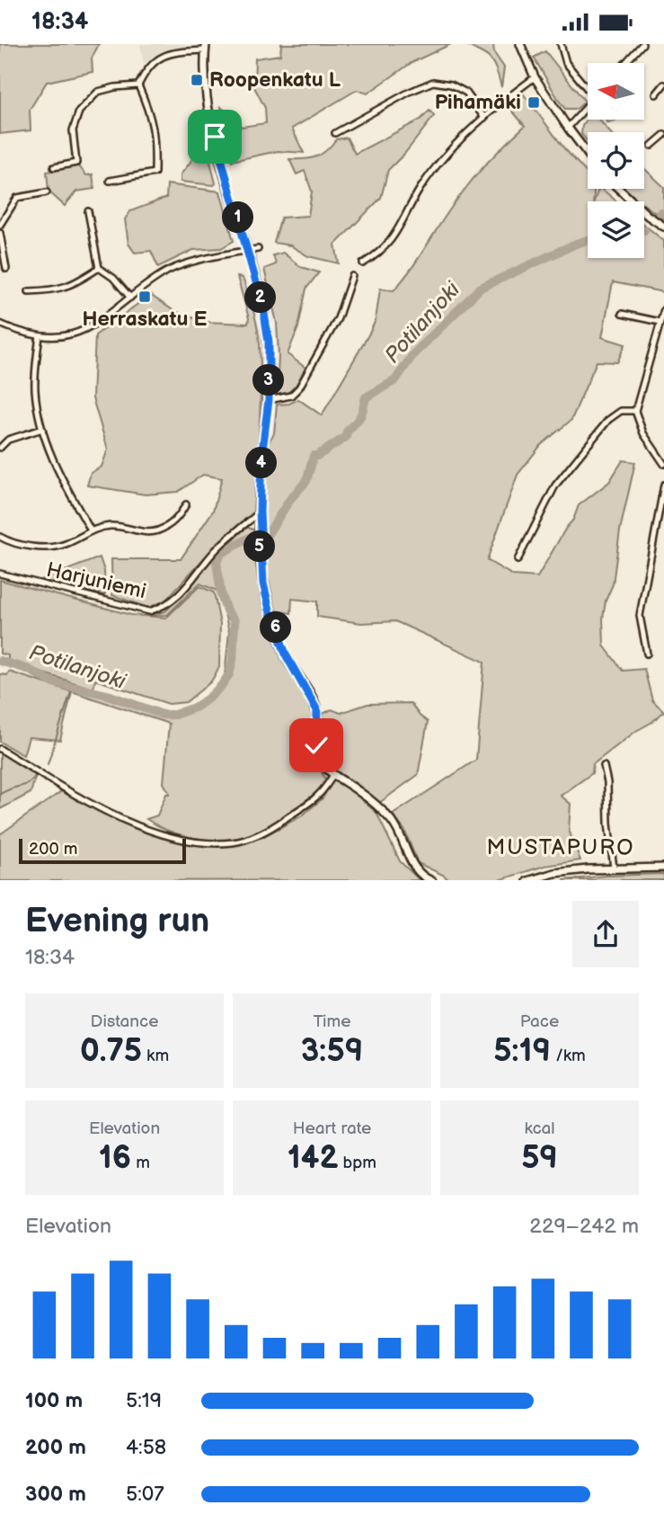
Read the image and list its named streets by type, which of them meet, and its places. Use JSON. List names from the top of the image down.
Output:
{
  "streets": {
    "street": ["Harjuniemi"]
  },
  "districts": ["MUSTAPURO"],
  "water": ["Potilanjoki"],
  "places": {
    "transit": ["Roopenkatu L", "Pihamäki", "Herraskatu E"]
  },
  "scale_bar": "200 m",
  "north": "left",
  "page": {
    "status": "18:34",
    "pins": [
      "1",
      "2",
      "3",
      "4",
      "5",
      "6"
    ],
    "scale": "200 m",
    "heading": ["Evening run", "18:34"],
    "stats": [
      ["Distance", "0.75 km"],
      ["Time", "3:59"],
      ["Pace", "5:19 /km"],
      ["Elevation", "16 m"],
      ["Heart rate", "142 bpm"],
      ["kcal", "59"]
    ],
    "chart": ["Elevation", "229–242 m"],
    "list": [
      {
        "name": "100 m",
        "note": "5:19"
      },
      {
        "name": "200 m",
        "note": "4:58"
      },
      {
        "name": "300 m",
        "note": "5:07"
      }
    ]
  }
}
